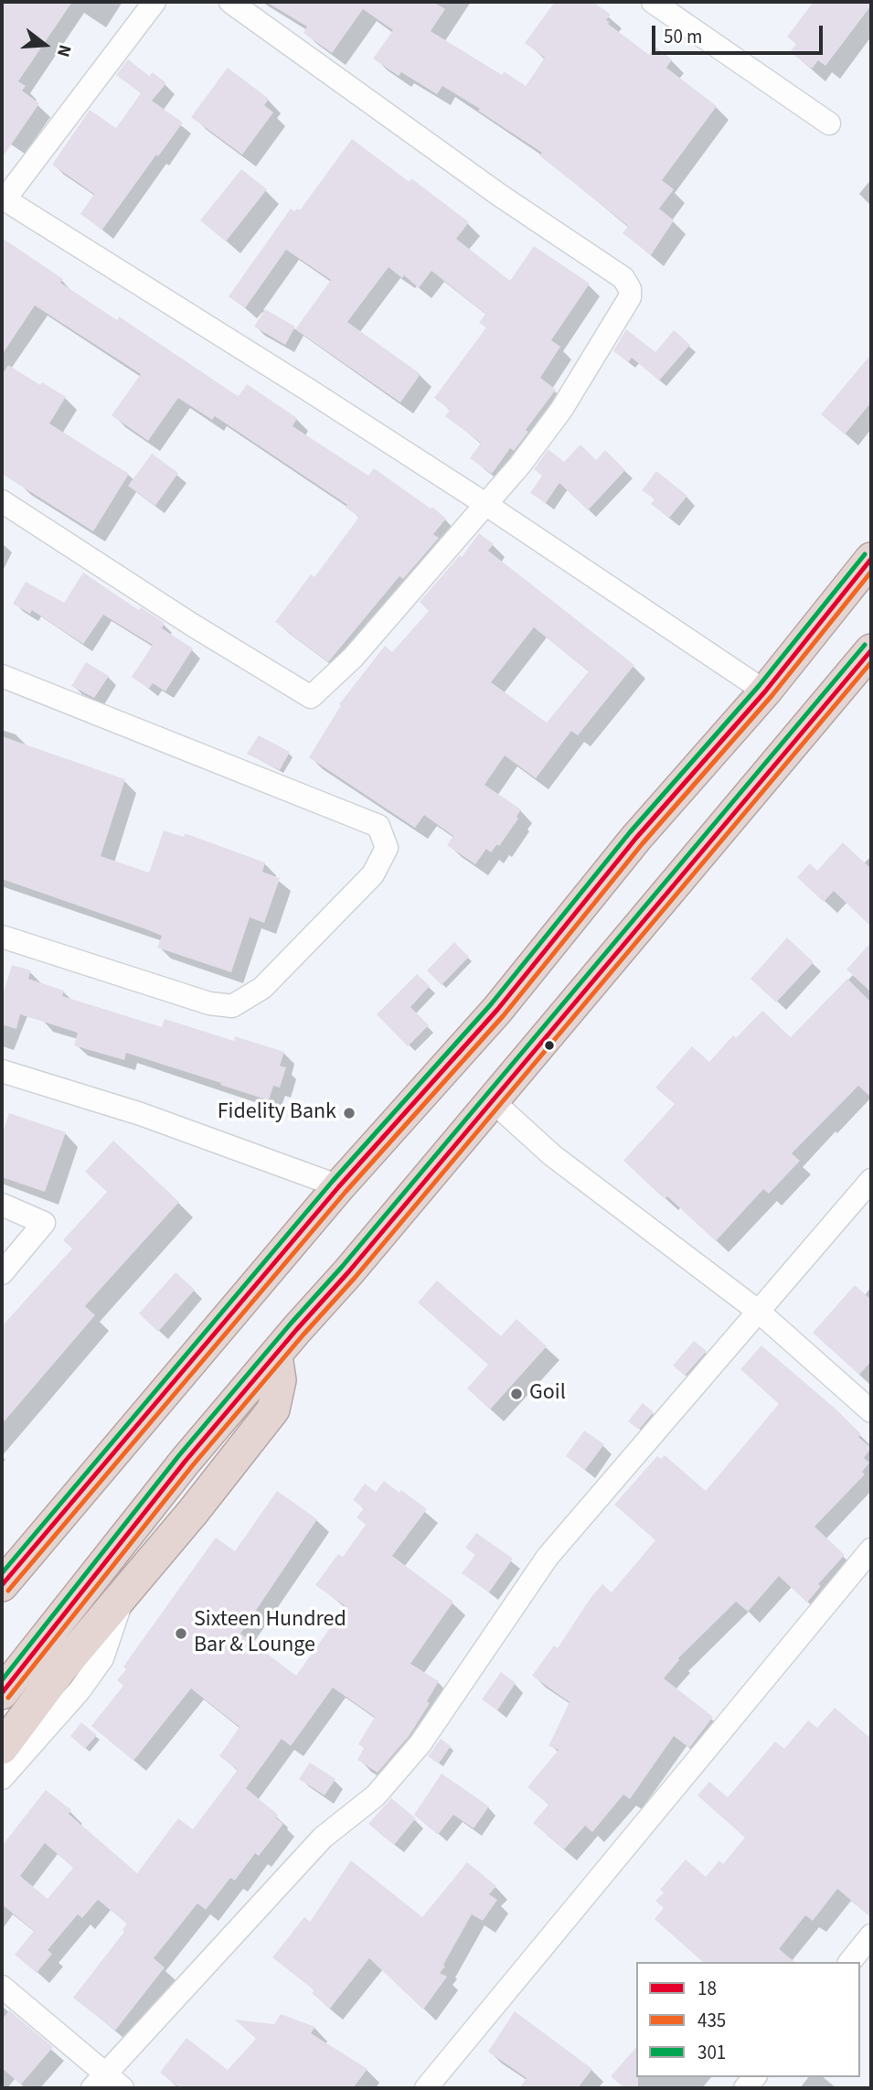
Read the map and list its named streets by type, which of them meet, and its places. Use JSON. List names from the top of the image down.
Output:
{
  "places": ["Fidelity Bank", "Goil", "Sixteen Hundred Bar & Lounge"],
  "lines": ["transit line 301", "transit line 18", "transit line 435"],
  "legend": ["18", "435", "301"],
  "scale_bar": "50 m",
  "north": "right"
}
